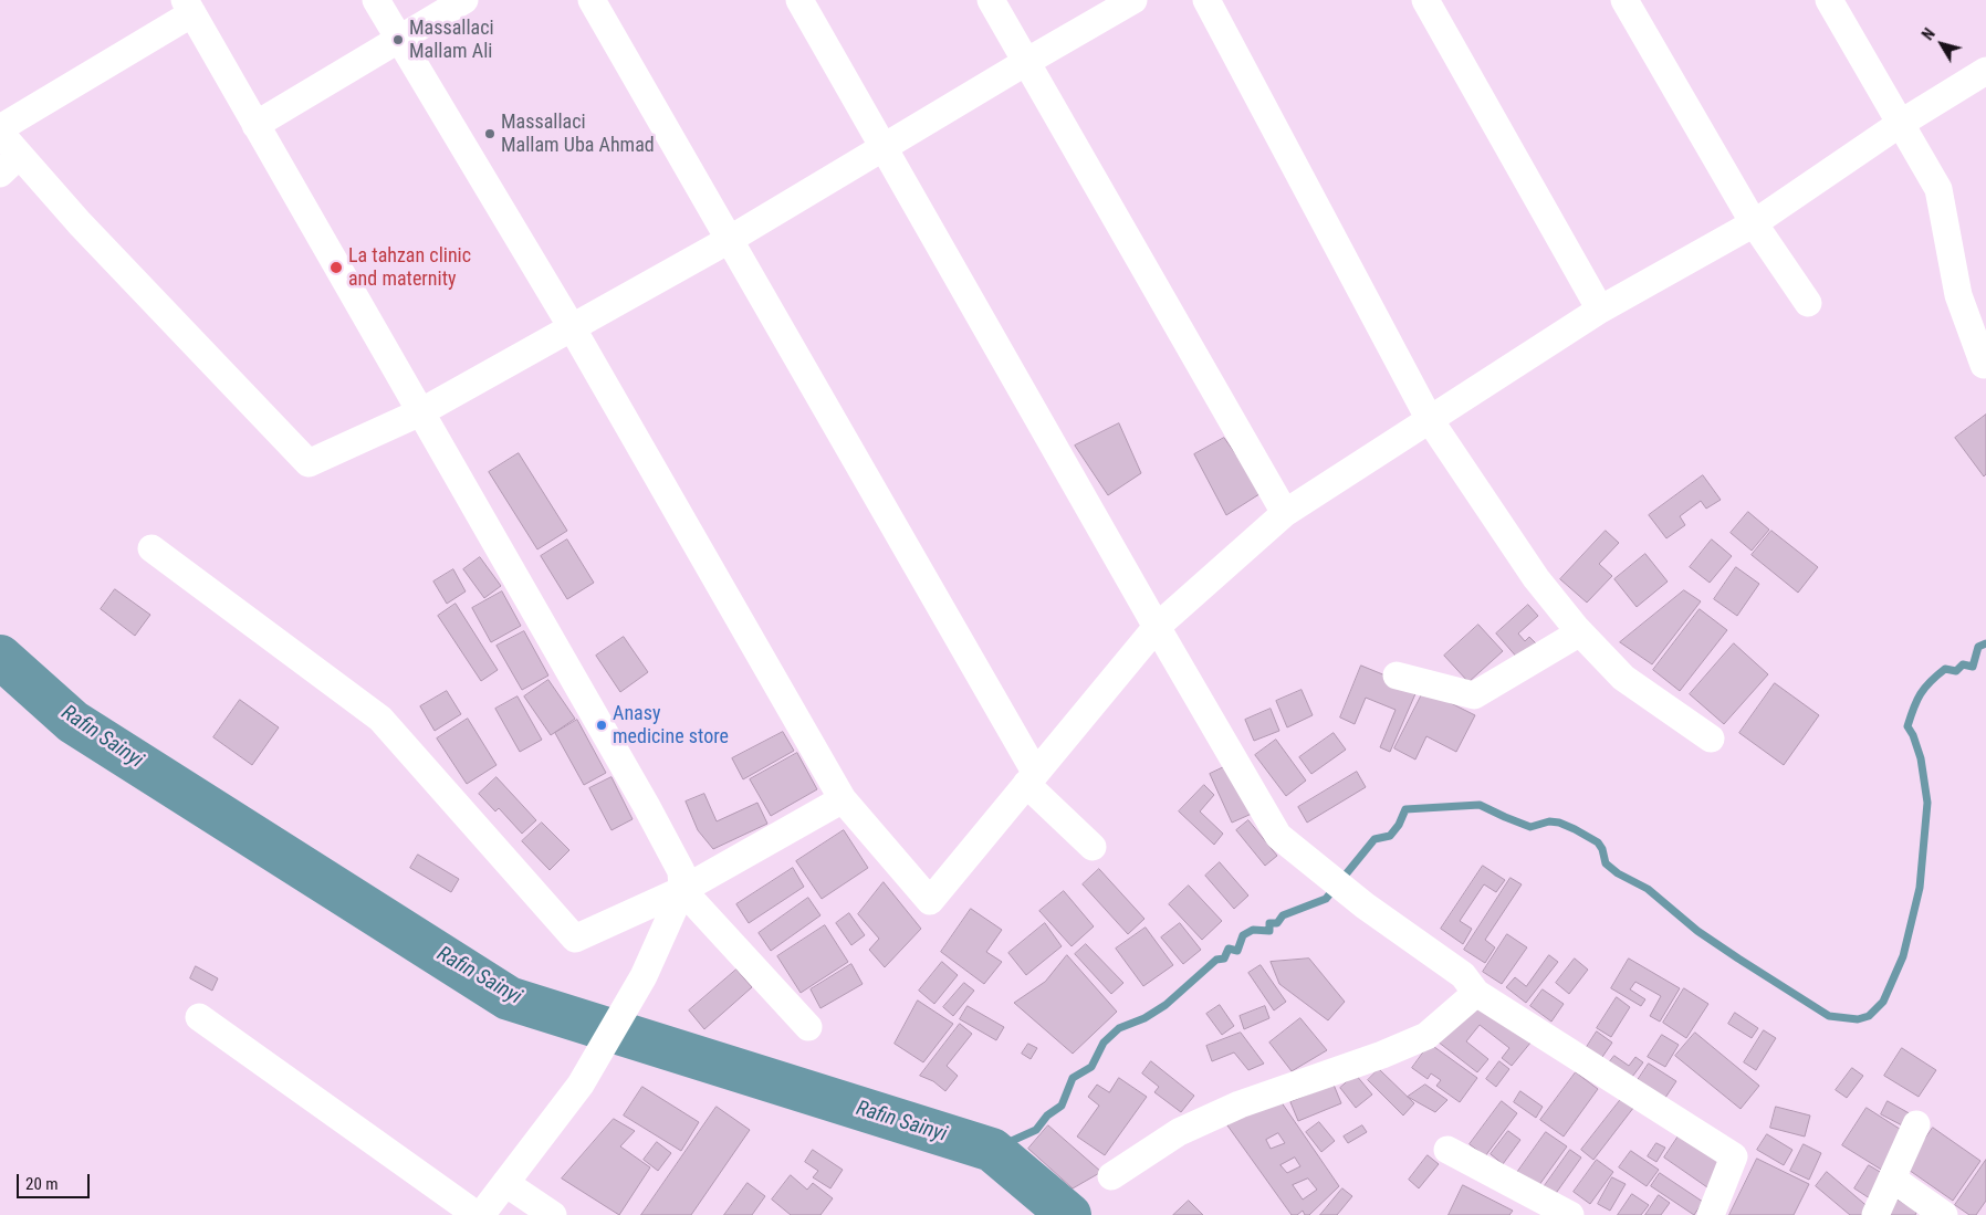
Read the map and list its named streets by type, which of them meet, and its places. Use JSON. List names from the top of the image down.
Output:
{
  "water": ["Rafin Sainyi"],
  "places": [
    "Massallaci Mallam Ali",
    "Massallaci Mallam Uba Ahmad",
    "La tahzan clinic and maternity",
    "Anasy medicine store"
  ],
  "scale_bar": "20 m",
  "north": "top left"
}
